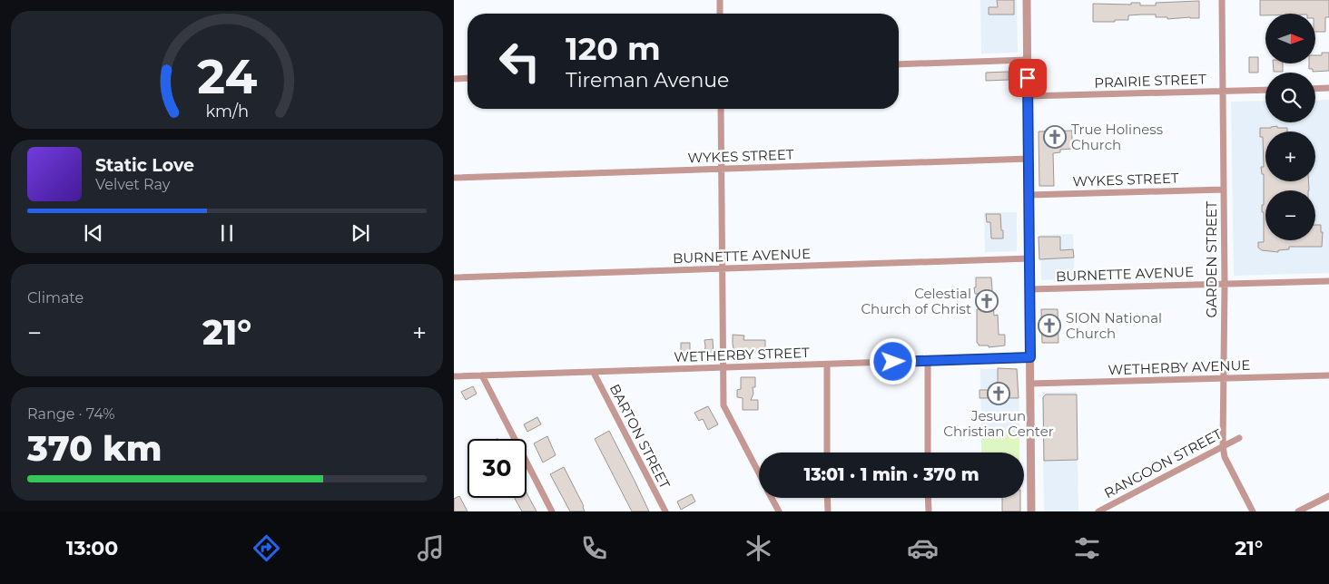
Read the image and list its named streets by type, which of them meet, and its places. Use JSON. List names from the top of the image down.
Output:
{
  "streets": {
    "street": [
      "PRAIRIE STREET",
      "WYKES STREET",
      "BURNETTE AVENUE",
      "GARDEN STREET",
      "WETHERBY STREET",
      "WETHERBY AVENUE",
      "BARTON STREET",
      "RANGOON STREET"
    ]
  },
  "crossings": [
    ["PRAIRIE STREET", "GARDEN STREET"],
    ["WYKES STREET", "GARDEN STREET"],
    ["BURNETTE AVENUE", "GARDEN STREET"],
    ["GARDEN STREET", "WETHERBY AVENUE"],
    ["GARDEN STREET", "RANGOON STREET"],
    ["WETHERBY STREET", "BARTON STREET"]
  ],
  "places": {
    "church": [
      "True Holiness Church",
      "Celestial Church of Christ",
      "SION National Church",
      "Jesurun Christian Center"
    ]
  },
  "north": "right",
  "page": {
    "map_buttons": ["+", "−"],
    "turn": ["120 m", "Tireman Avenue"],
    "song": ["Static Love", "Velvet Ray"],
    "tile": [
      "Climate",
      ["Range · 74%", "370 km"]
    ],
    "heat": ["−", "21°", "+"],
    "limit": "30",
    "trip": "13:01 · 1 min · 370 m",
    "tabs": ["13:00", "21°"],
    "gauge": ["24", "km/h"]
  }
}
